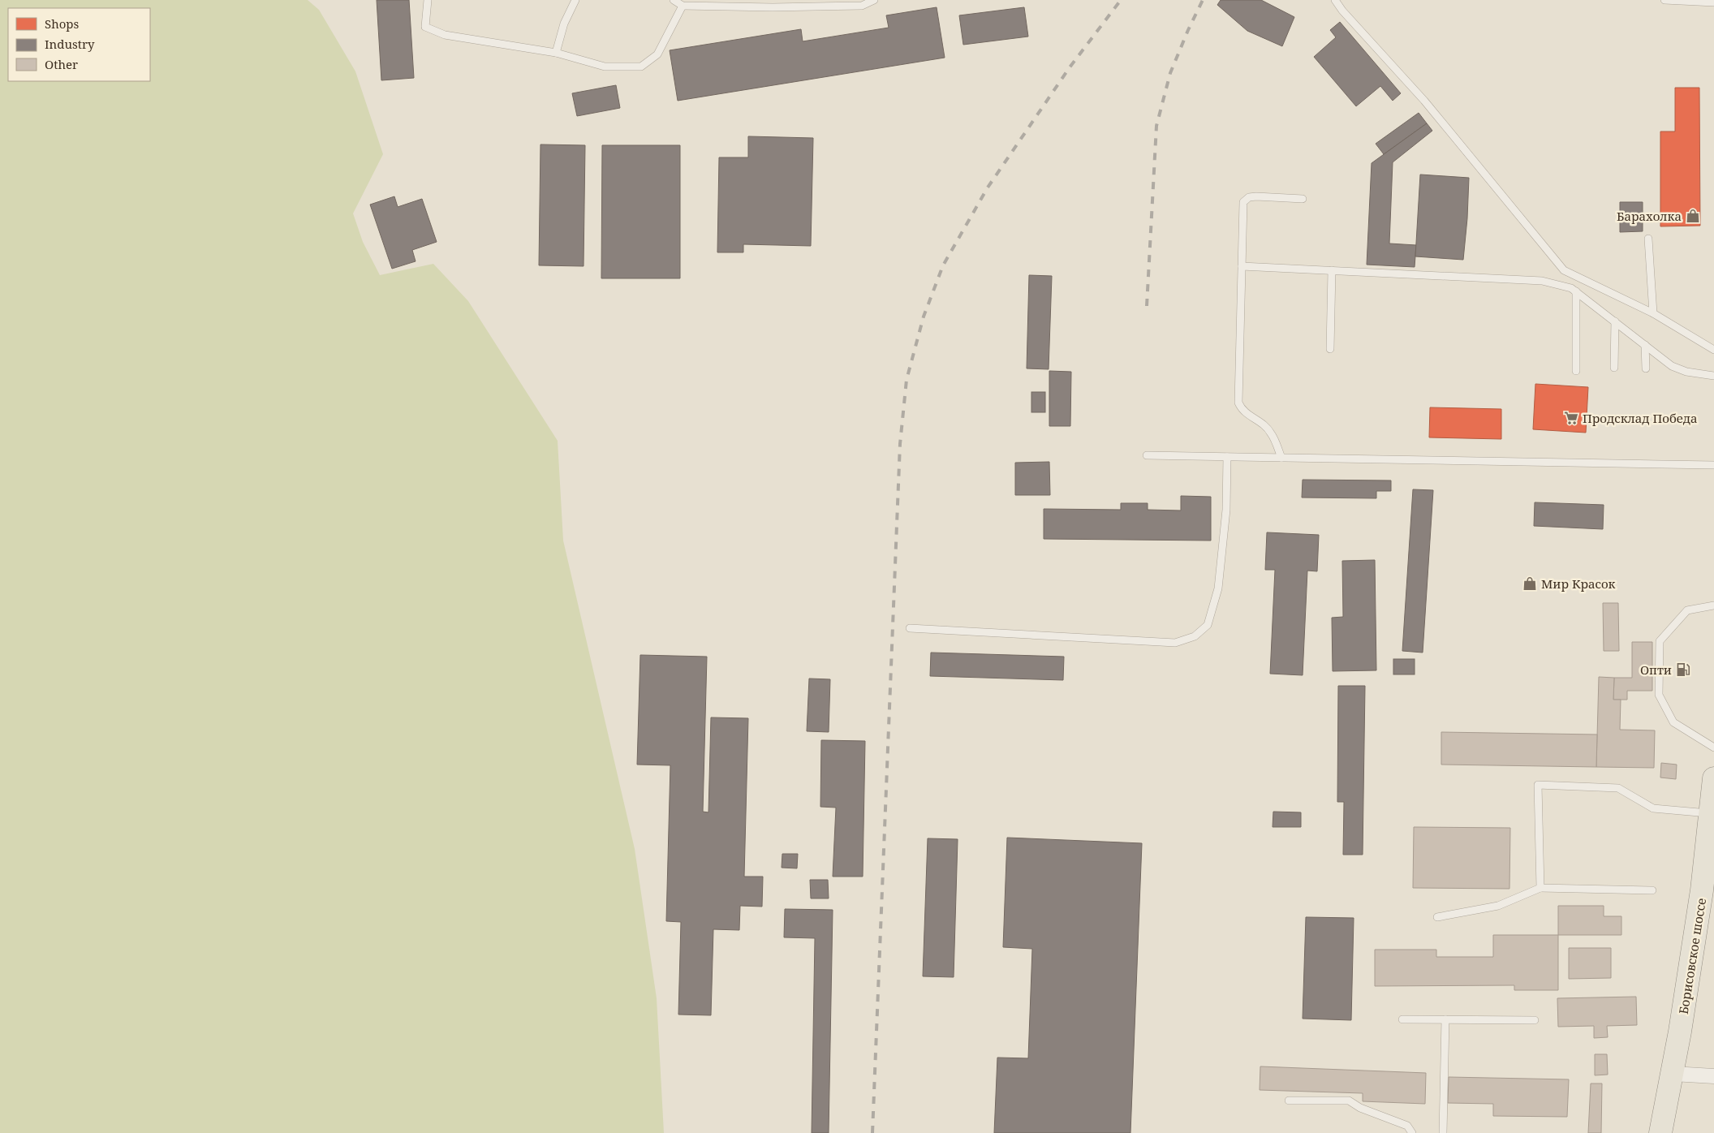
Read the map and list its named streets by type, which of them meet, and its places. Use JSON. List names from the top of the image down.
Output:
{
  "streets": {
    "main road": ["Борисовское шоссе"]
  },
  "places": {
    "shop": ["Барахолка", "Мир Красок"],
    "supermarket": ["Продсклад Победа"],
    "fuel station": ["Опти"]
  },
  "legend": ["Shops", "Industry", "Other"]
}
